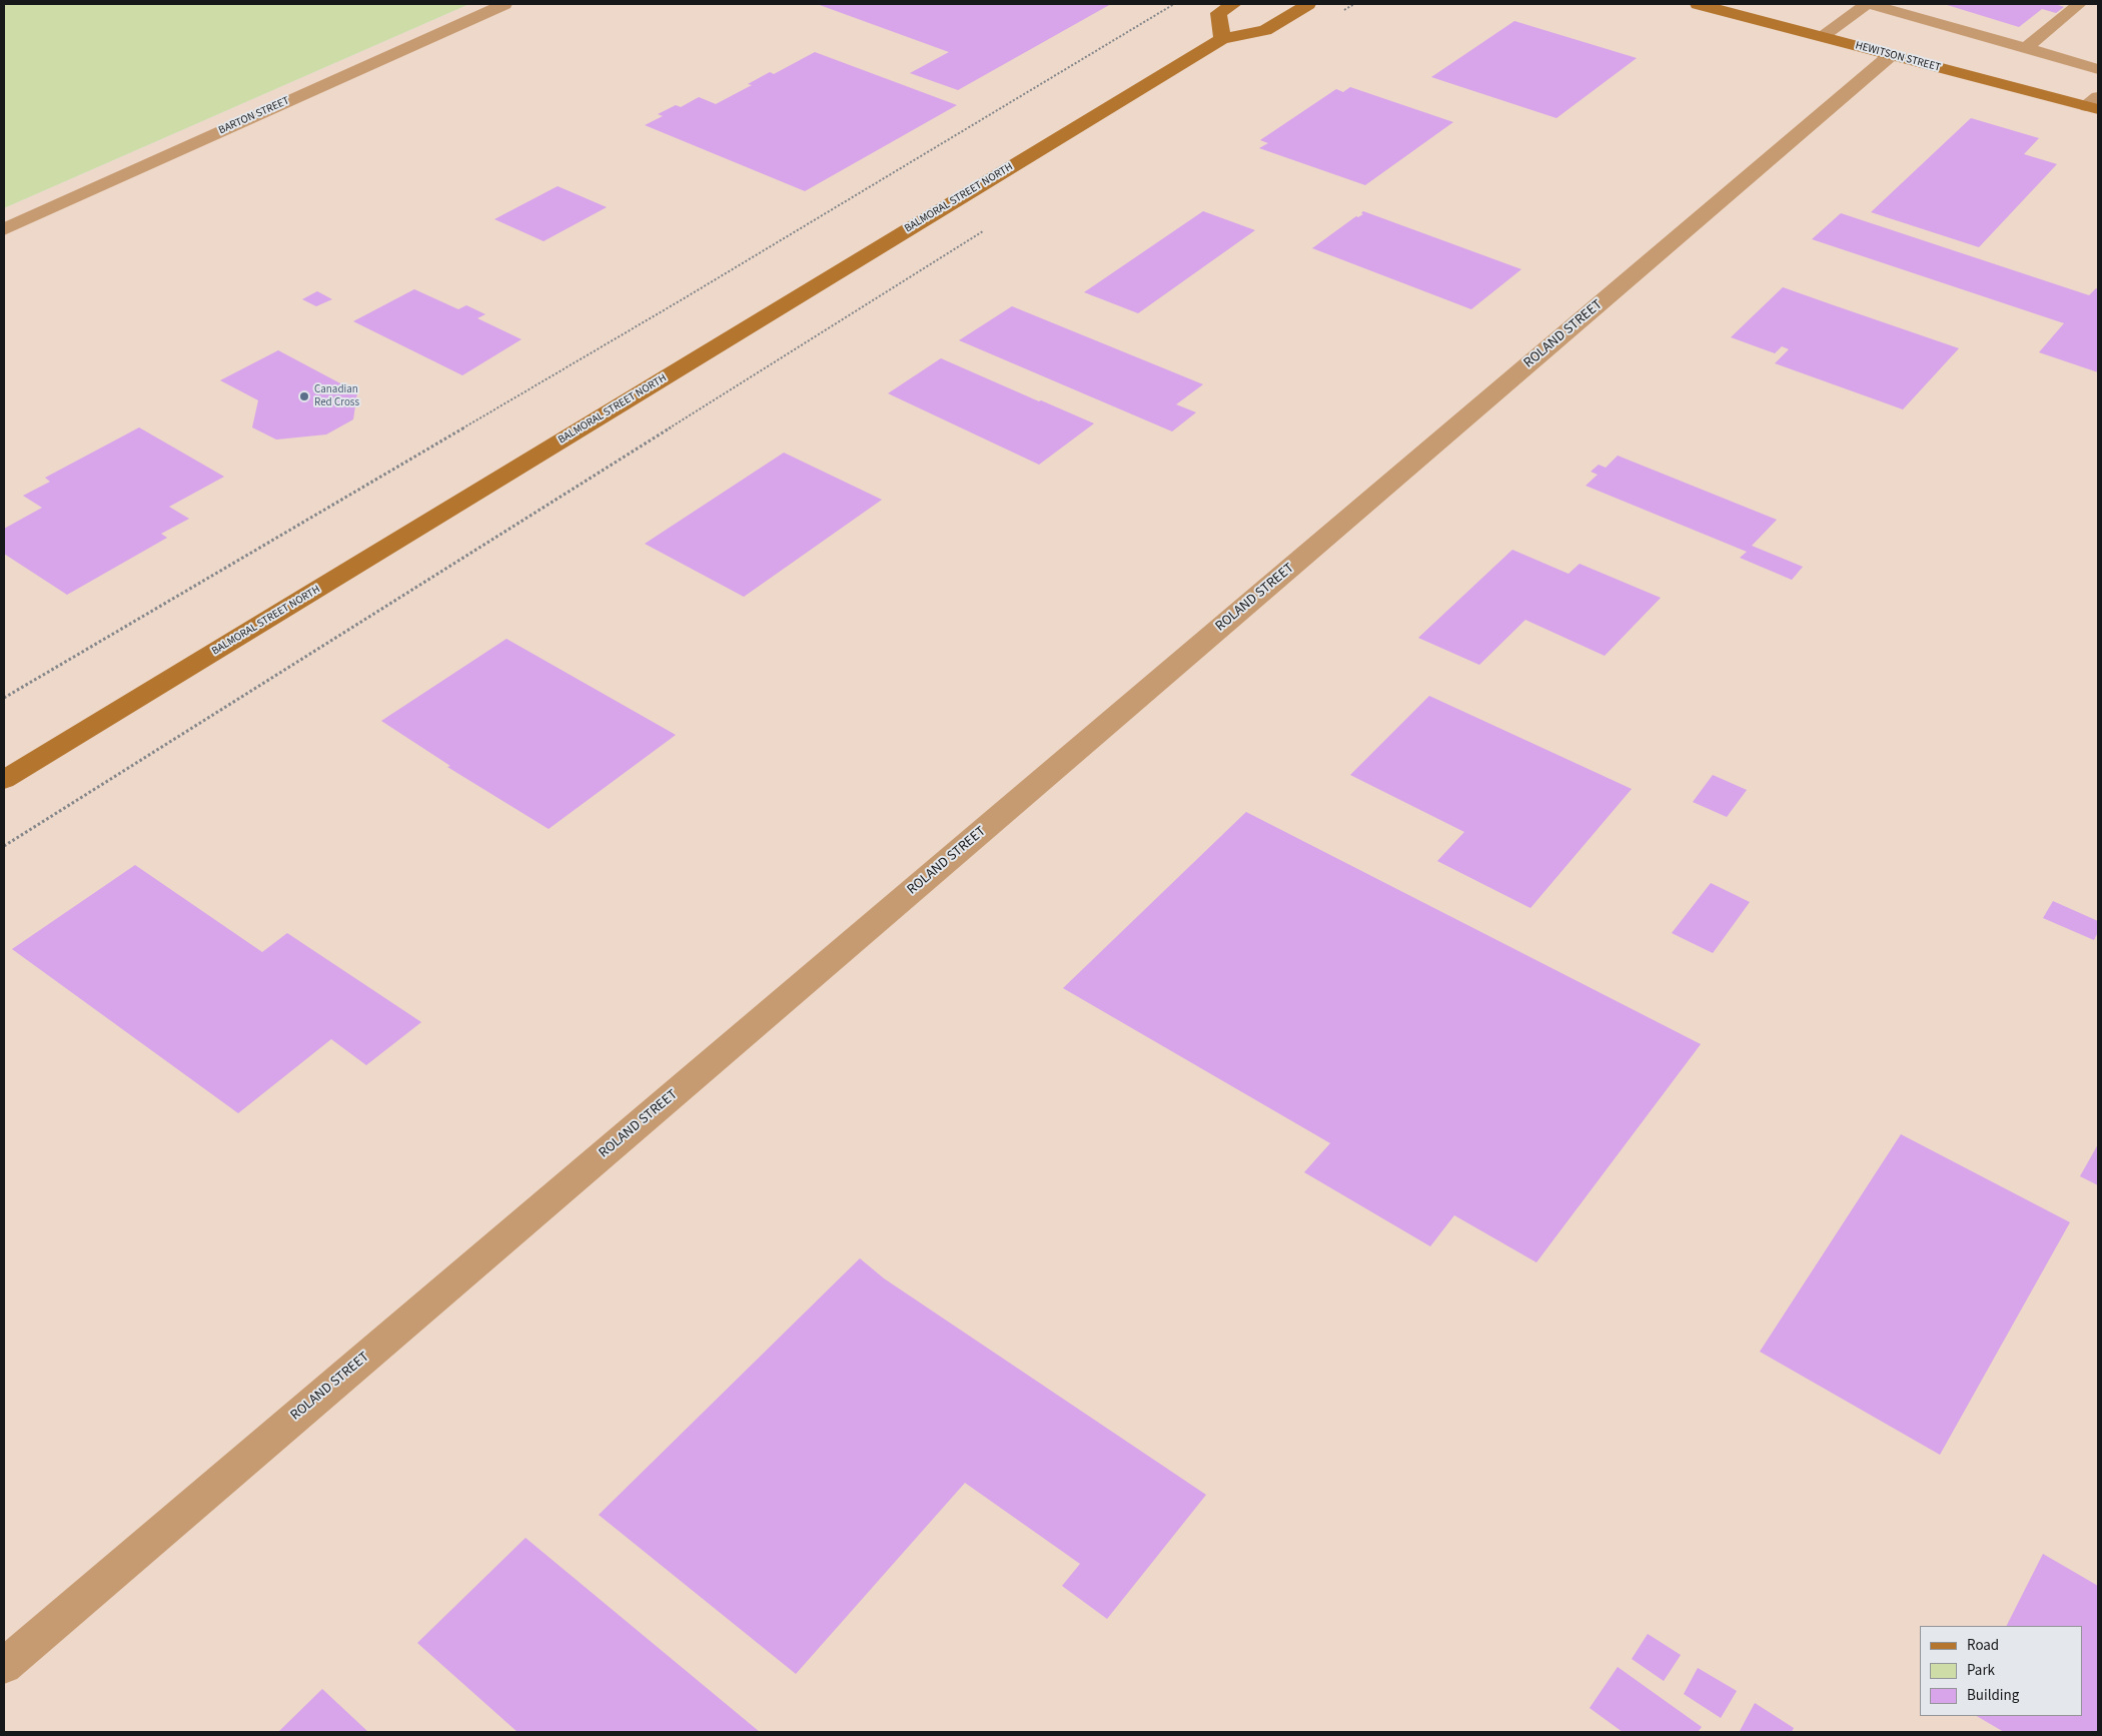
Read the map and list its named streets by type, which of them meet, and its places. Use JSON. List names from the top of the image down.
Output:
{
  "streets": {
    "main road": ["HEWITSON STREET", "BALMORAL STREET NORTH"],
    "street": ["BARTON STREET", "ROLAND STREET"]
  },
  "crossings": [
    ["HEWITSON STREET", "ROLAND STREET"]
  ],
  "places": ["Canadian Red Cross"],
  "legend": ["Road", "Park", "Building"]
}
